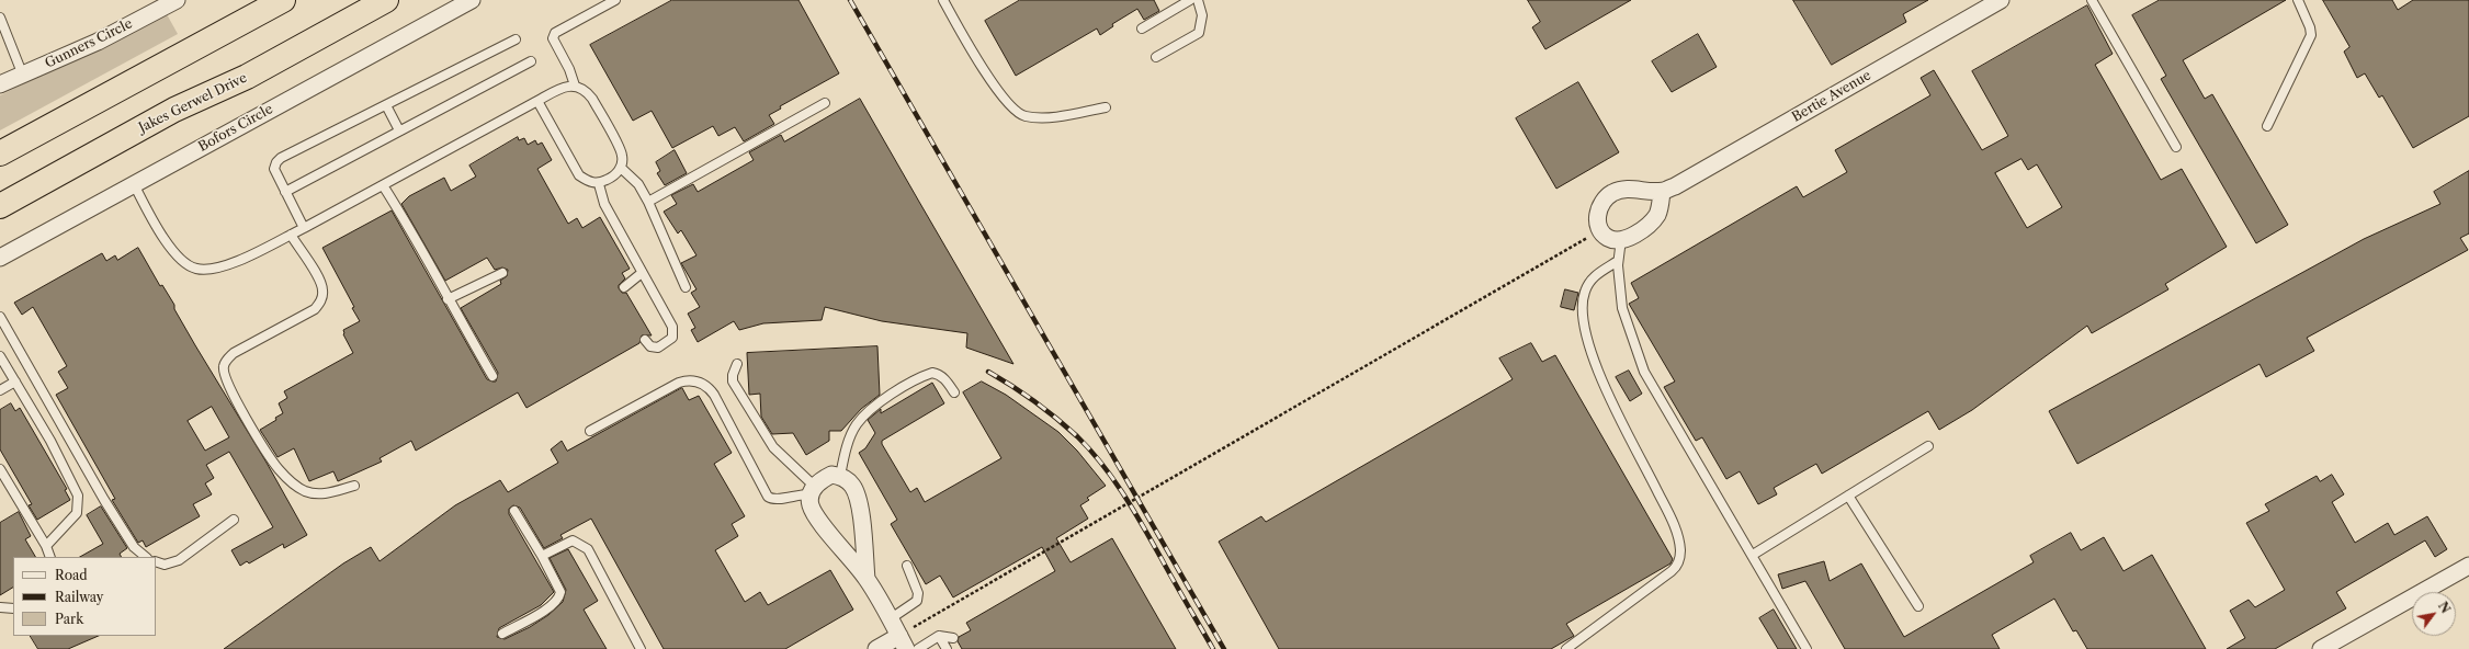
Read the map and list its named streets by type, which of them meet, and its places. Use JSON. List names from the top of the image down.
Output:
{
  "streets": {
    "highway": ["Jakes Gerwel Drive"],
    "street": ["Gunners Circle", "Bertie Avenue", "Bofors Circle"]
  },
  "legend": ["Road", "Railway", "Park"],
  "north": "top right"
}
